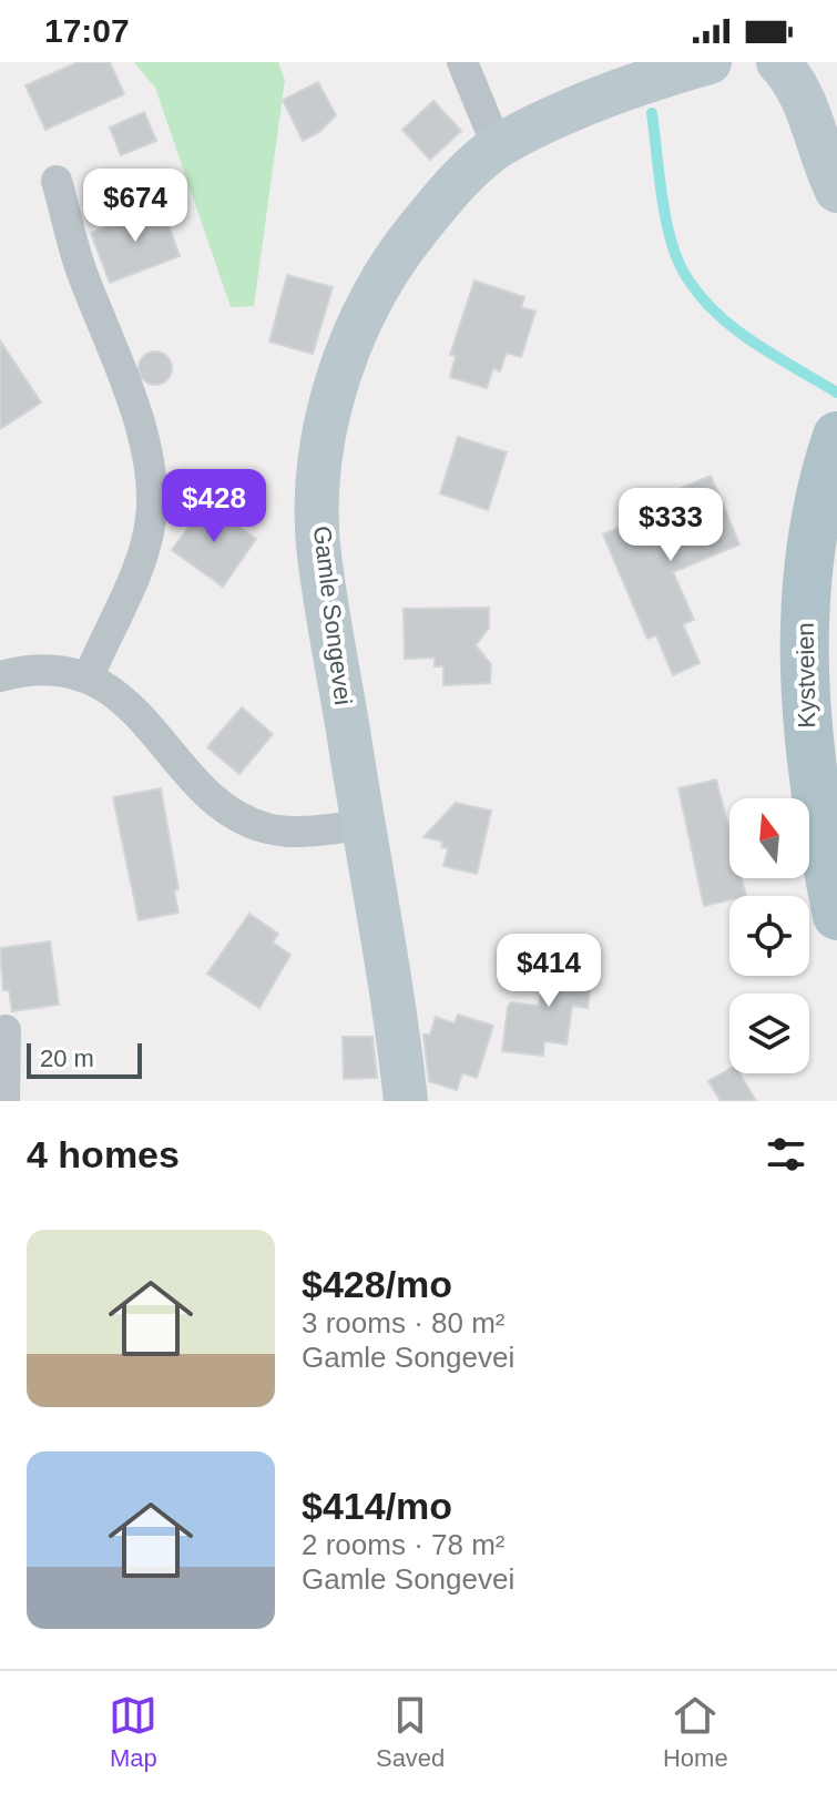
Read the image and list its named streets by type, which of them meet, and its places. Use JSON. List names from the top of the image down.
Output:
{
  "streets": {
    "main road": ["Gamle Songevei", "Kystveien"]
  },
  "scale_bar": "20 m",
  "north": "top",
  "page": {
    "status": "17:07",
    "price": [
      "$674",
      "$428",
      "$333",
      "$414"
    ],
    "scale": "20 m",
    "heading": "4 homes",
    "list": [
      {
        "name": "$428/mo",
        "note": "3 rooms · 80 m² · Gamle Songevei"
      },
      {
        "name": "$414/mo",
        "note": "2 rooms · 78 m² · Gamle Songevei"
      }
    ],
    "tabs": ["Map", "Saved", "Home"]
  }
}
